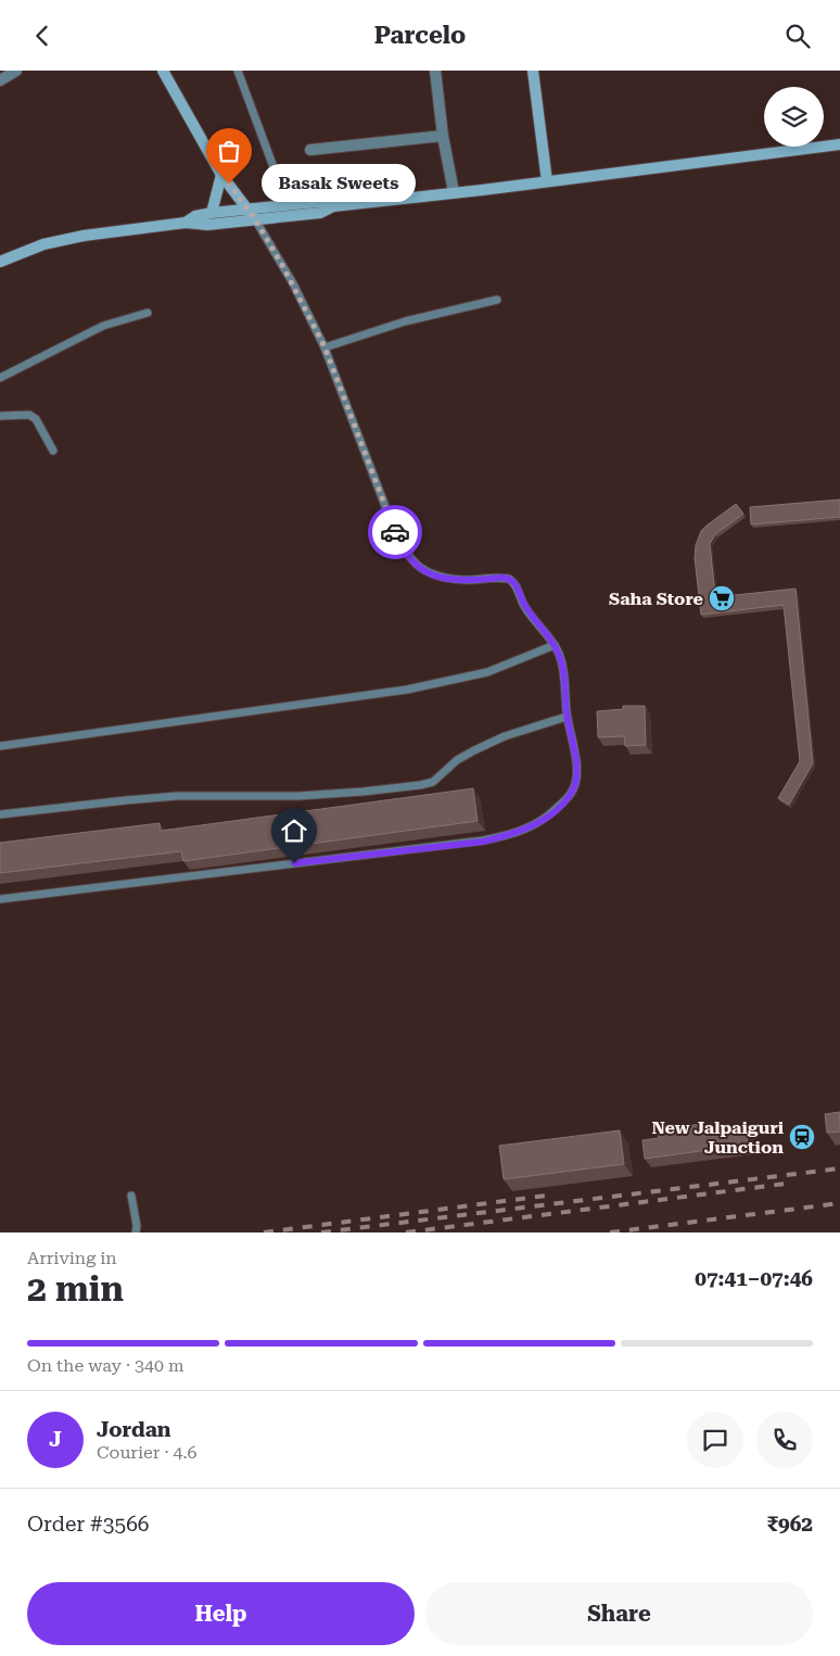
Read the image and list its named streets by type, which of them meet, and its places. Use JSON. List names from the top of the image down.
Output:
{
  "places": {
    "other": ["Basak Sweets"],
    "supermarket": ["Saha Store"],
    "station": ["New Jalpaiguri Junction"]
  },
  "page": {
    "header": "Parcelo",
    "bubble": "Basak Sweets",
    "heading": ["2 min", "Arriving in", "07:41–07:46"],
    "panel": [
      "Jordan",
      "Courier · 4.6",
      "Order #3566",
      "₹962"
    ],
    "bar": "On the way · 340 m",
    "round": "J",
    "buttons": ["Help", "Share"]
  }
}
